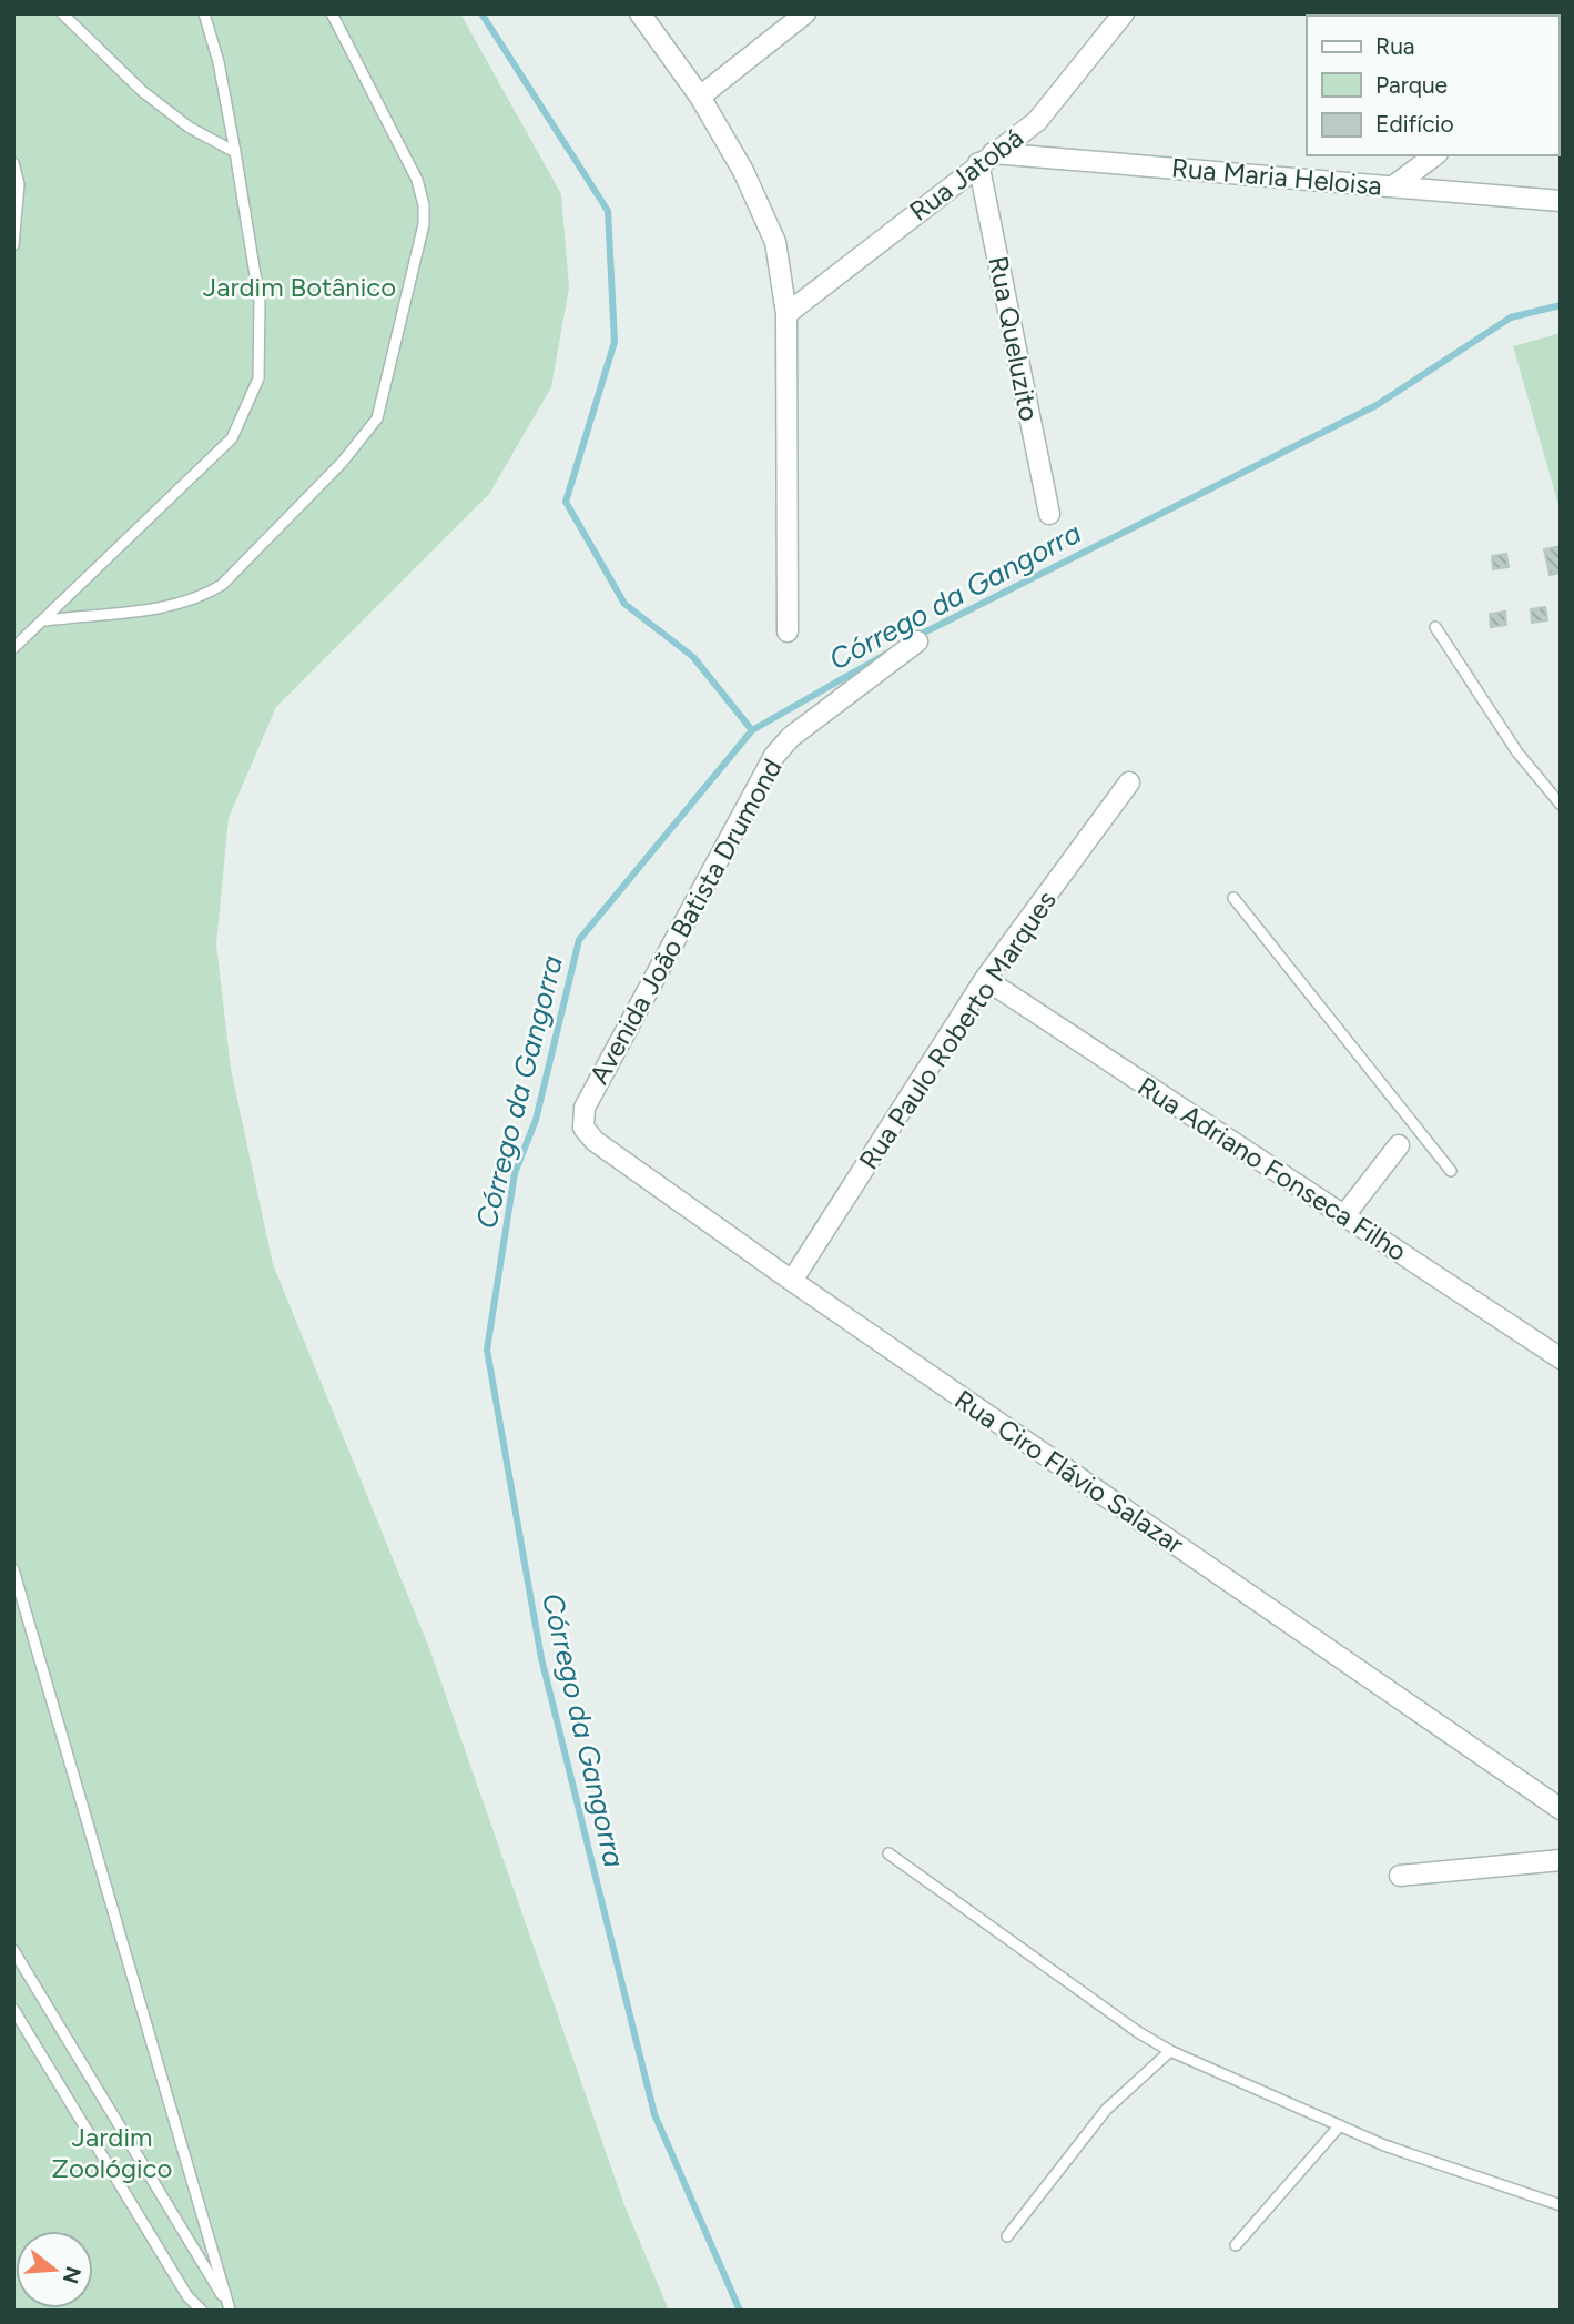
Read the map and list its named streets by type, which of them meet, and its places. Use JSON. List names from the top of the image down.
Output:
{
  "streets": {
    "street": [
      "Rua Jatobá",
      "Rua Maria Heloisa",
      "Rua Queluzito",
      "Avenida João Batista Drumond",
      "Rua Paulo Roberto Marques",
      "Rua Adriano Fonseca Filho",
      "Rua Ciro Flávio Salazar"
    ]
  },
  "crossings": [
    ["Rua Jatobá", "Rua Maria Heloisa"],
    ["Rua Jatobá", "Rua Queluzito"],
    ["Rua Maria Heloisa", "Rua Queluzito"],
    ["Avenida João Batista Drumond", "Rua Ciro Flávio Salazar"],
    ["Rua Paulo Roberto Marques", "Rua Adriano Fonseca Filho"],
    ["Rua Paulo Roberto Marques", "Rua Ciro Flávio Salazar"]
  ],
  "water": ["Córrego da Gangorra"],
  "parks": ["Jardim Botânico", "Jardim Zoológico"],
  "legend": ["Rua", "Parque", "Edifício"],
  "north": "right"
}
